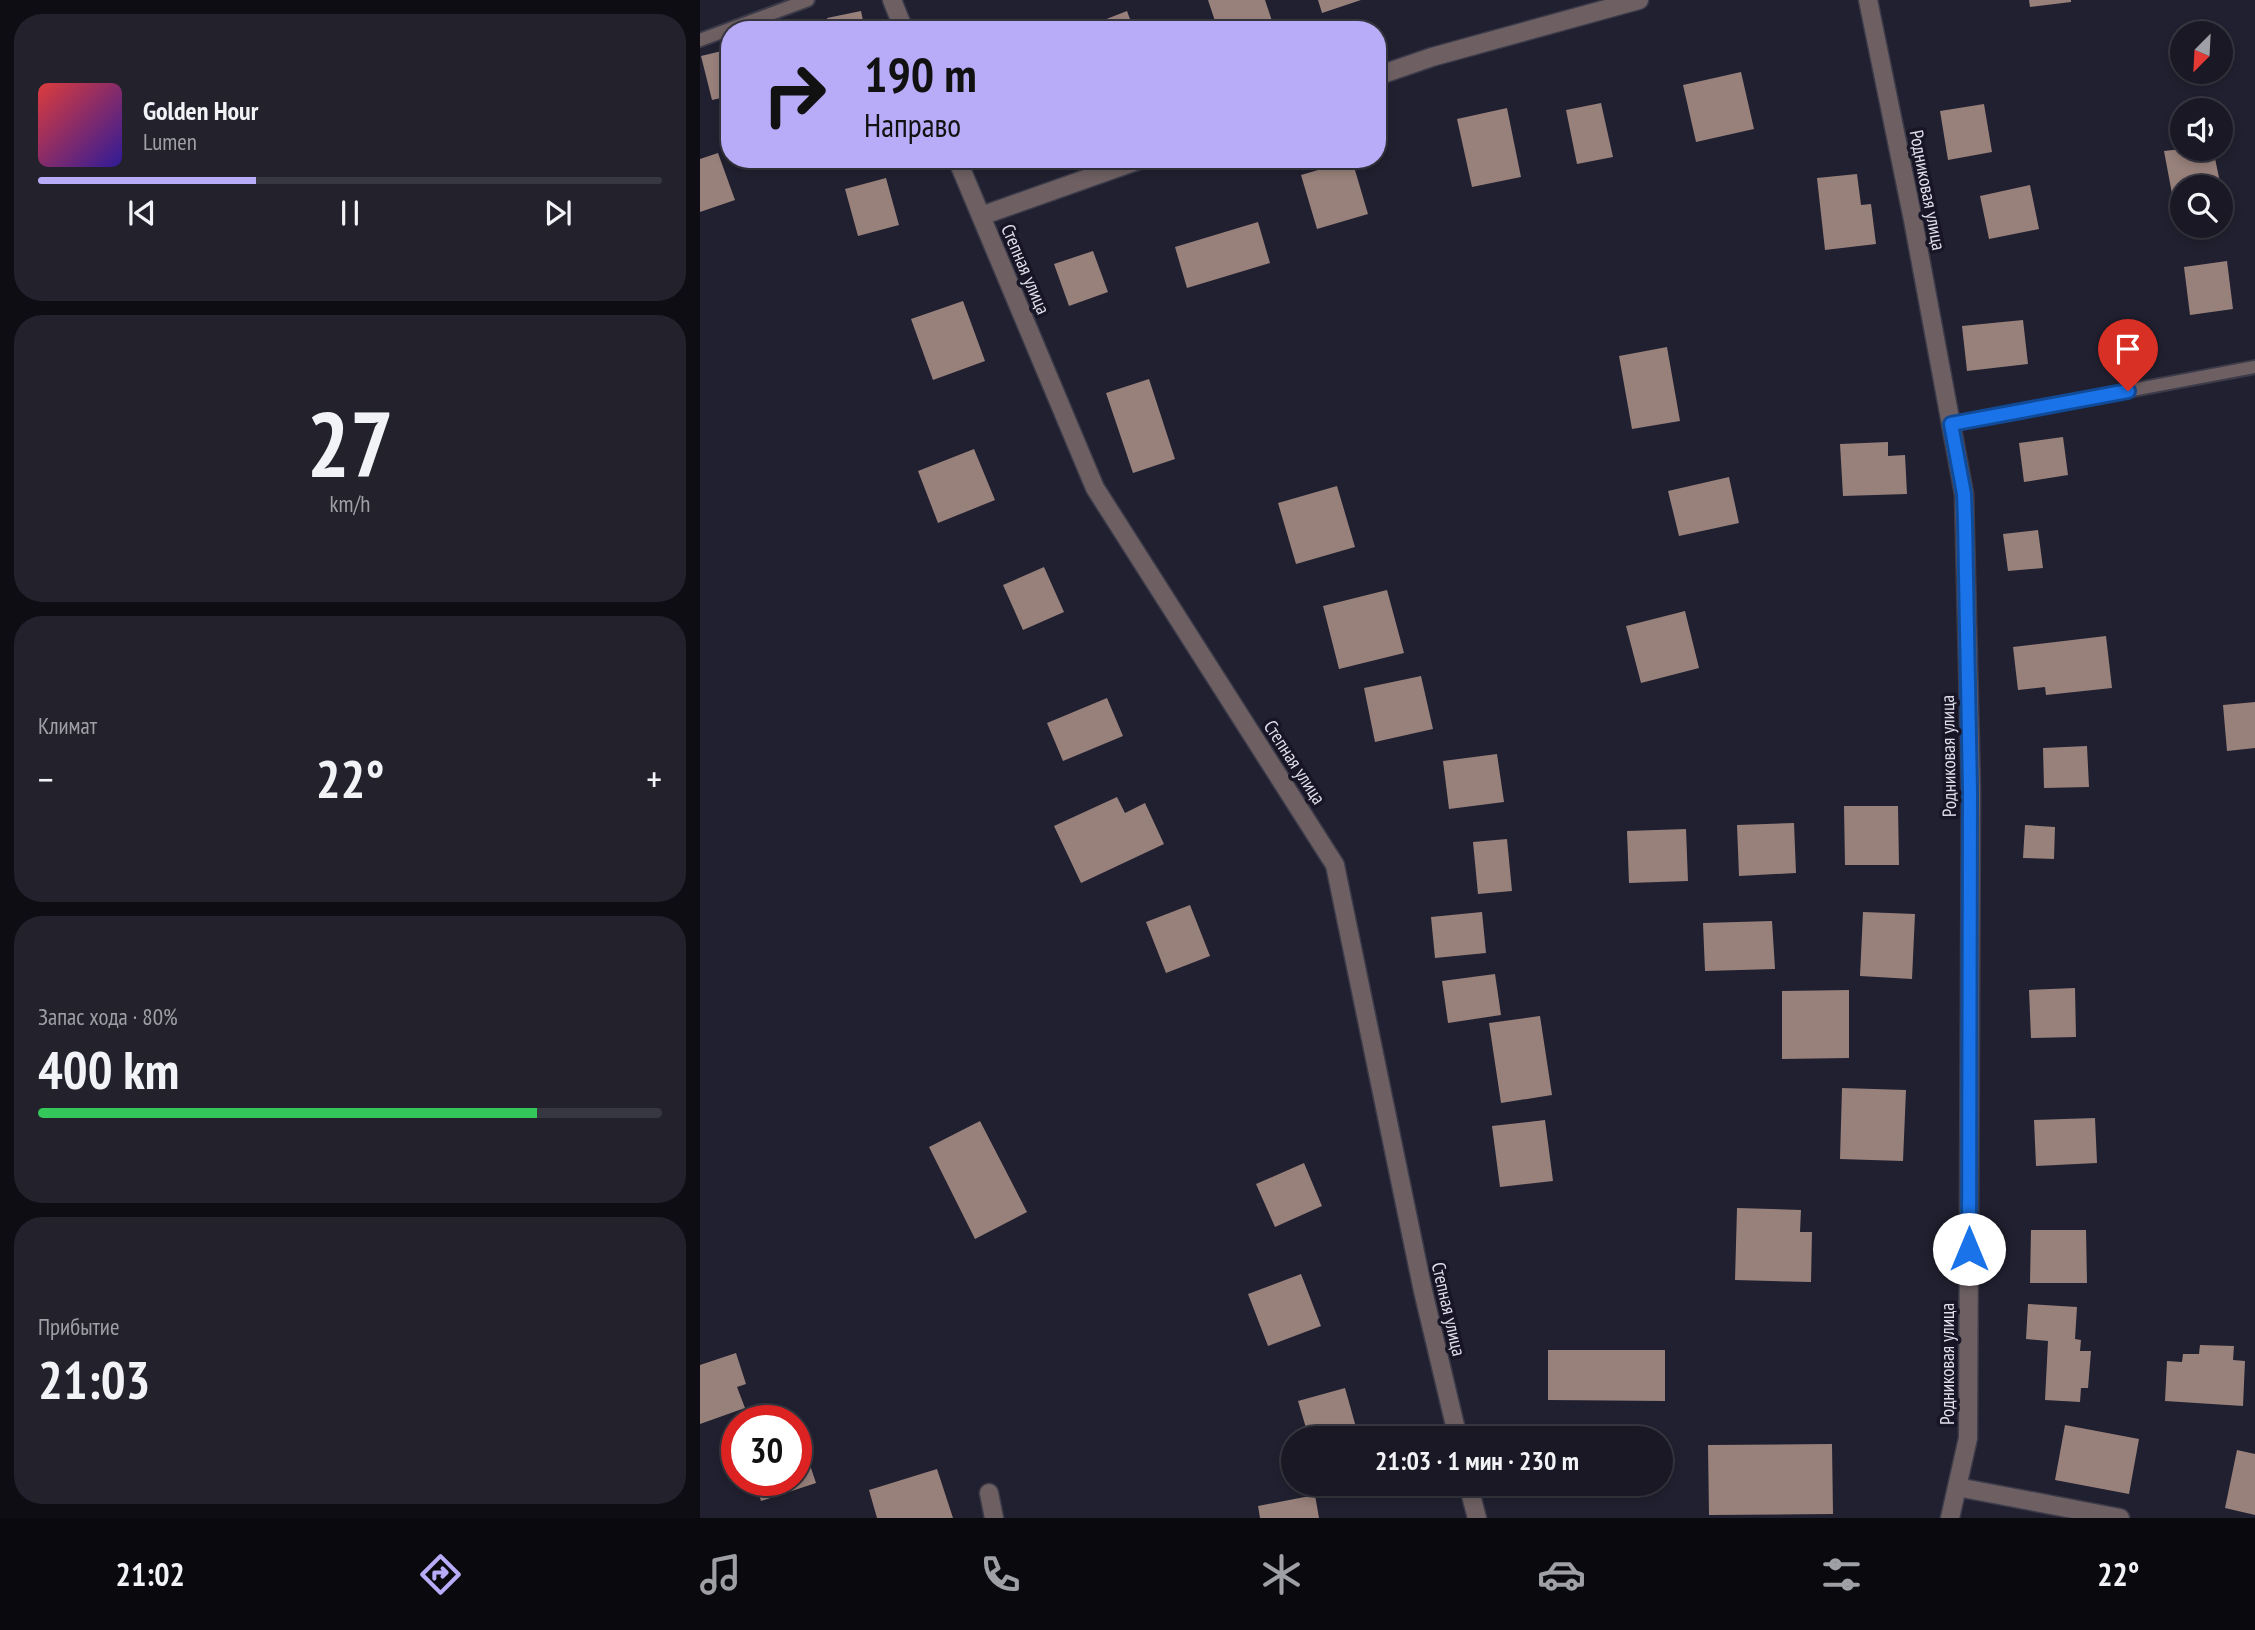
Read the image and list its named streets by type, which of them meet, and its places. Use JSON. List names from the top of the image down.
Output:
{
  "streets": {
    "street": ["Родниковая улица", "Степная улица"]
  },
  "north": "bottom left",
  "page": {
    "turn": ["190 m", "Направо"],
    "song": ["Golden Hour", "Lumen"],
    "tile": [
      ["27", "km/h"],
      "Климат",
      ["Запас хода · 80%", "400 km"],
      ["Прибытие", "21:03"]
    ],
    "heat": ["−", "22°", "+"],
    "limit": "30",
    "trip": "21:03 · 1 мин · 230 m",
    "tabs": ["21:02", "22°"]
  }
}
